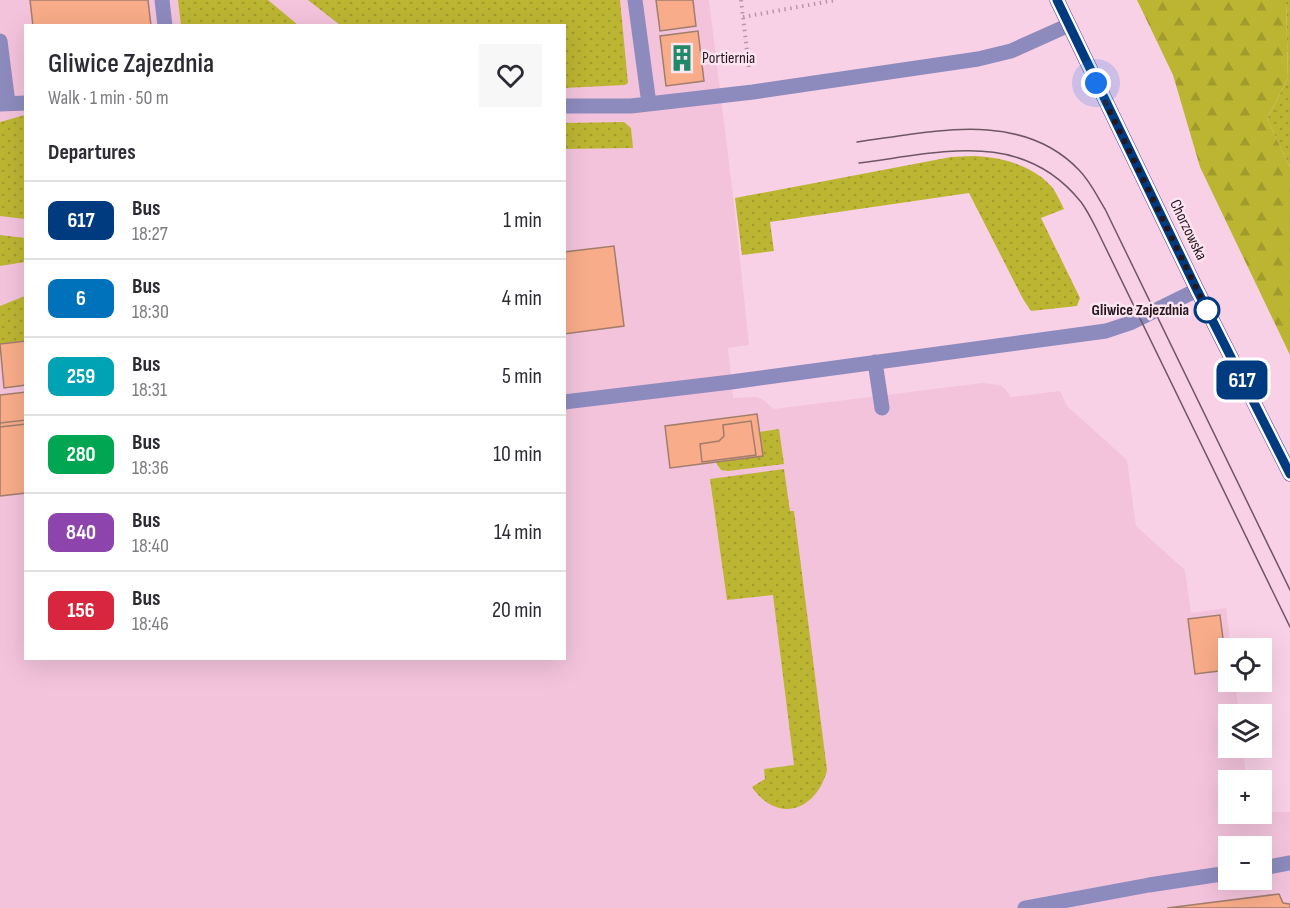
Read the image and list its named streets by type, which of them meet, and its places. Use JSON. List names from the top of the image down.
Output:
{
  "streets": {
    "main road": ["Chorzowska"]
  },
  "places": {
    "building": ["Portiernia"],
    "other": ["Gliwice Zajezdnia"]
  },
  "lines": ["bus line 617"],
  "page": {
    "on_map": "617",
    "heading": [
      ["Gliwice Zajezdnia", "Walk · 1 min · 50 m"],
      "Departures"
    ],
    "list": [
      {
        "mark": "617",
        "name": "Bus",
        "note": "18:27",
        "value": "1 min"
      },
      {
        "mark": "6",
        "name": "Bus",
        "note": "18:30",
        "value": "4 min"
      },
      {
        "mark": "259",
        "name": "Bus",
        "note": "18:31",
        "value": "5 min"
      },
      {
        "mark": "280",
        "name": "Bus",
        "note": "18:36",
        "value": "10 min"
      },
      {
        "mark": "840",
        "name": "Bus",
        "note": "18:40",
        "value": "14 min"
      },
      {
        "mark": "156",
        "name": "Bus",
        "note": "18:46",
        "value": "20 min"
      }
    ],
    "map_buttons": ["+", "−"]
  }
}
